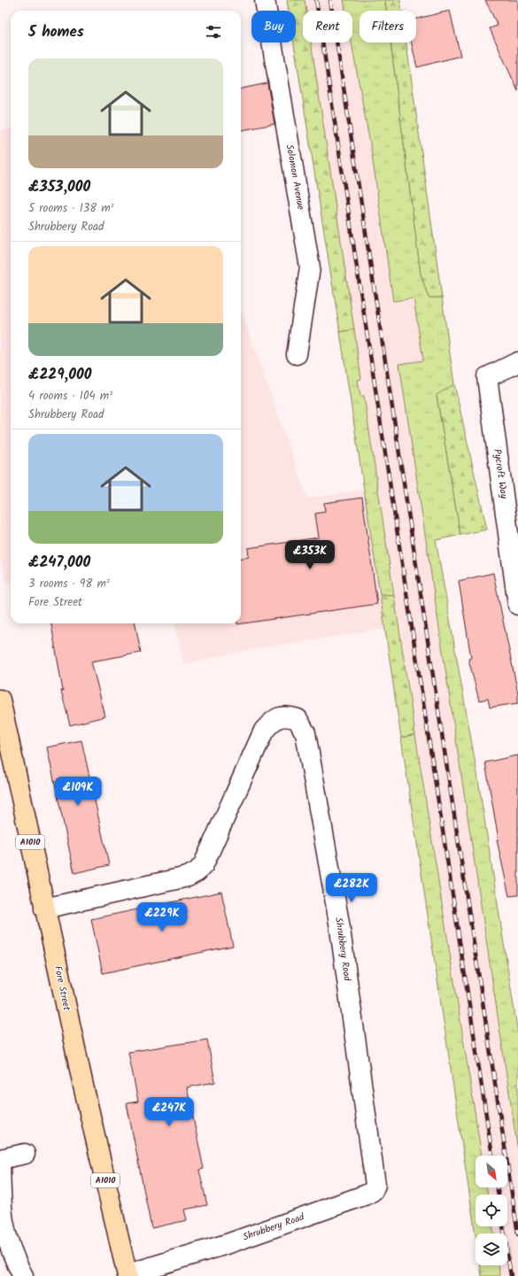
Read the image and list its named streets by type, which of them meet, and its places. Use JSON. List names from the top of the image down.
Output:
{
  "streets": {
    "main road": ["A1010", "Fore Street"],
    "street": ["Solomon Avenue", "Pycroft Way", "Shrubbery Road"]
  },
  "crossings": [
    ["Shrubbery Road", "Fore Street"]
  ],
  "north": "bottom right",
  "page": {
    "chip": ["Buy", "Rent", "Filters"],
    "heading": "5 homes",
    "list": [
      {
        "name": "£353,000",
        "note": "5 rooms · 138 m² · Shrubbery Road"
      },
      {
        "name": "£229,000",
        "note": "4 rooms · 104 m² · Shrubbery Road"
      },
      {
        "name": "£247,000",
        "note": "3 rooms · 98 m² · Fore Street"
      }
    ],
    "price": [
      "£353K",
      "£109K",
      "£282K",
      "£229K",
      "£247K"
    ]
  }
}
